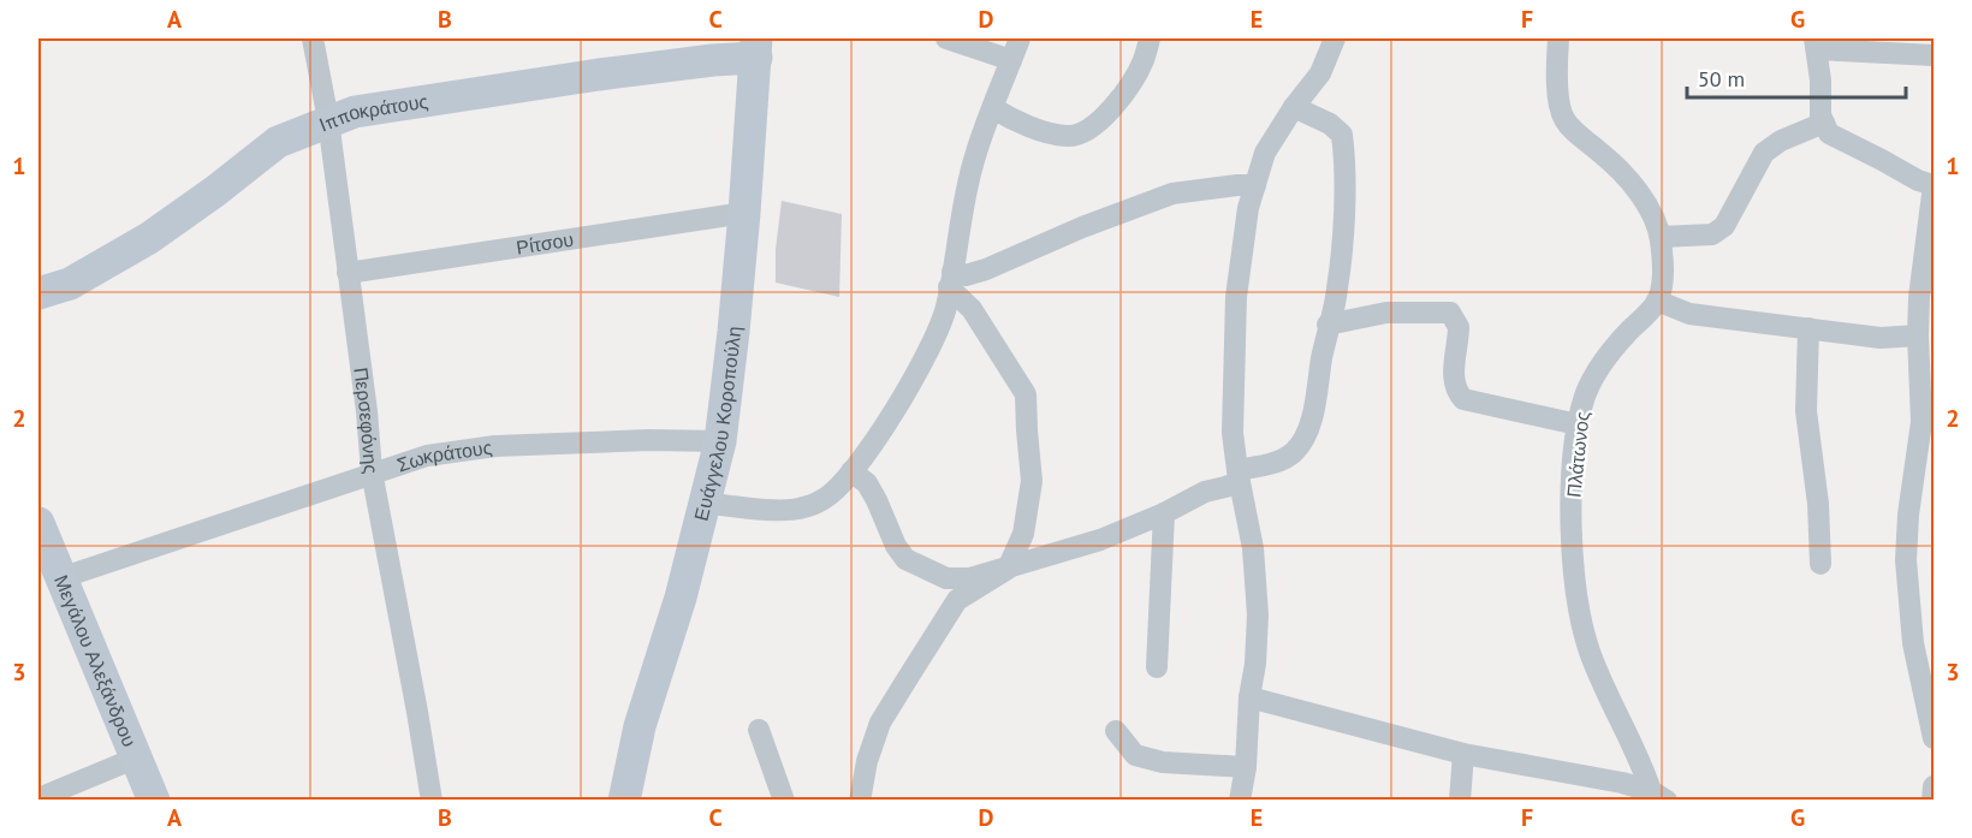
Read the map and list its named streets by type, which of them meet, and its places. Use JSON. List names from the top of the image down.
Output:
{
  "streets": {
    "street": [
      "Ιπποκράτους",
      "Ρίτσου",
      "Περσεφόνης",
      "Ευάγγελου Κοροπούλη",
      "Πλάτωνος",
      "Σωκράτους",
      "Μεγάλου Αλεξάνδρου"
    ]
  },
  "crossings": [
    ["Ιπποκράτους", "Περσεφόνης"],
    ["Ιπποκράτους", "Ευάγγελου Κοροπούλη"],
    ["Ρίτσου", "Περσεφόνης"],
    ["Ρίτσου", "Ευάγγελου Κοροπούλη"],
    ["Περσεφόνης", "Σωκράτους"],
    ["Ευάγγελου Κοροπούλη", "Σωκράτους"],
    ["Σωκράτους", "Μεγάλου Αλεξάνδρου"]
  ],
  "scale_bar": "50 m",
  "grid": {
    "columns": [
      "A",
      "B",
      "C",
      "D",
      "E",
      "F",
      "G"
    ],
    "rows": ["1", "2", "3"]
  }
}
